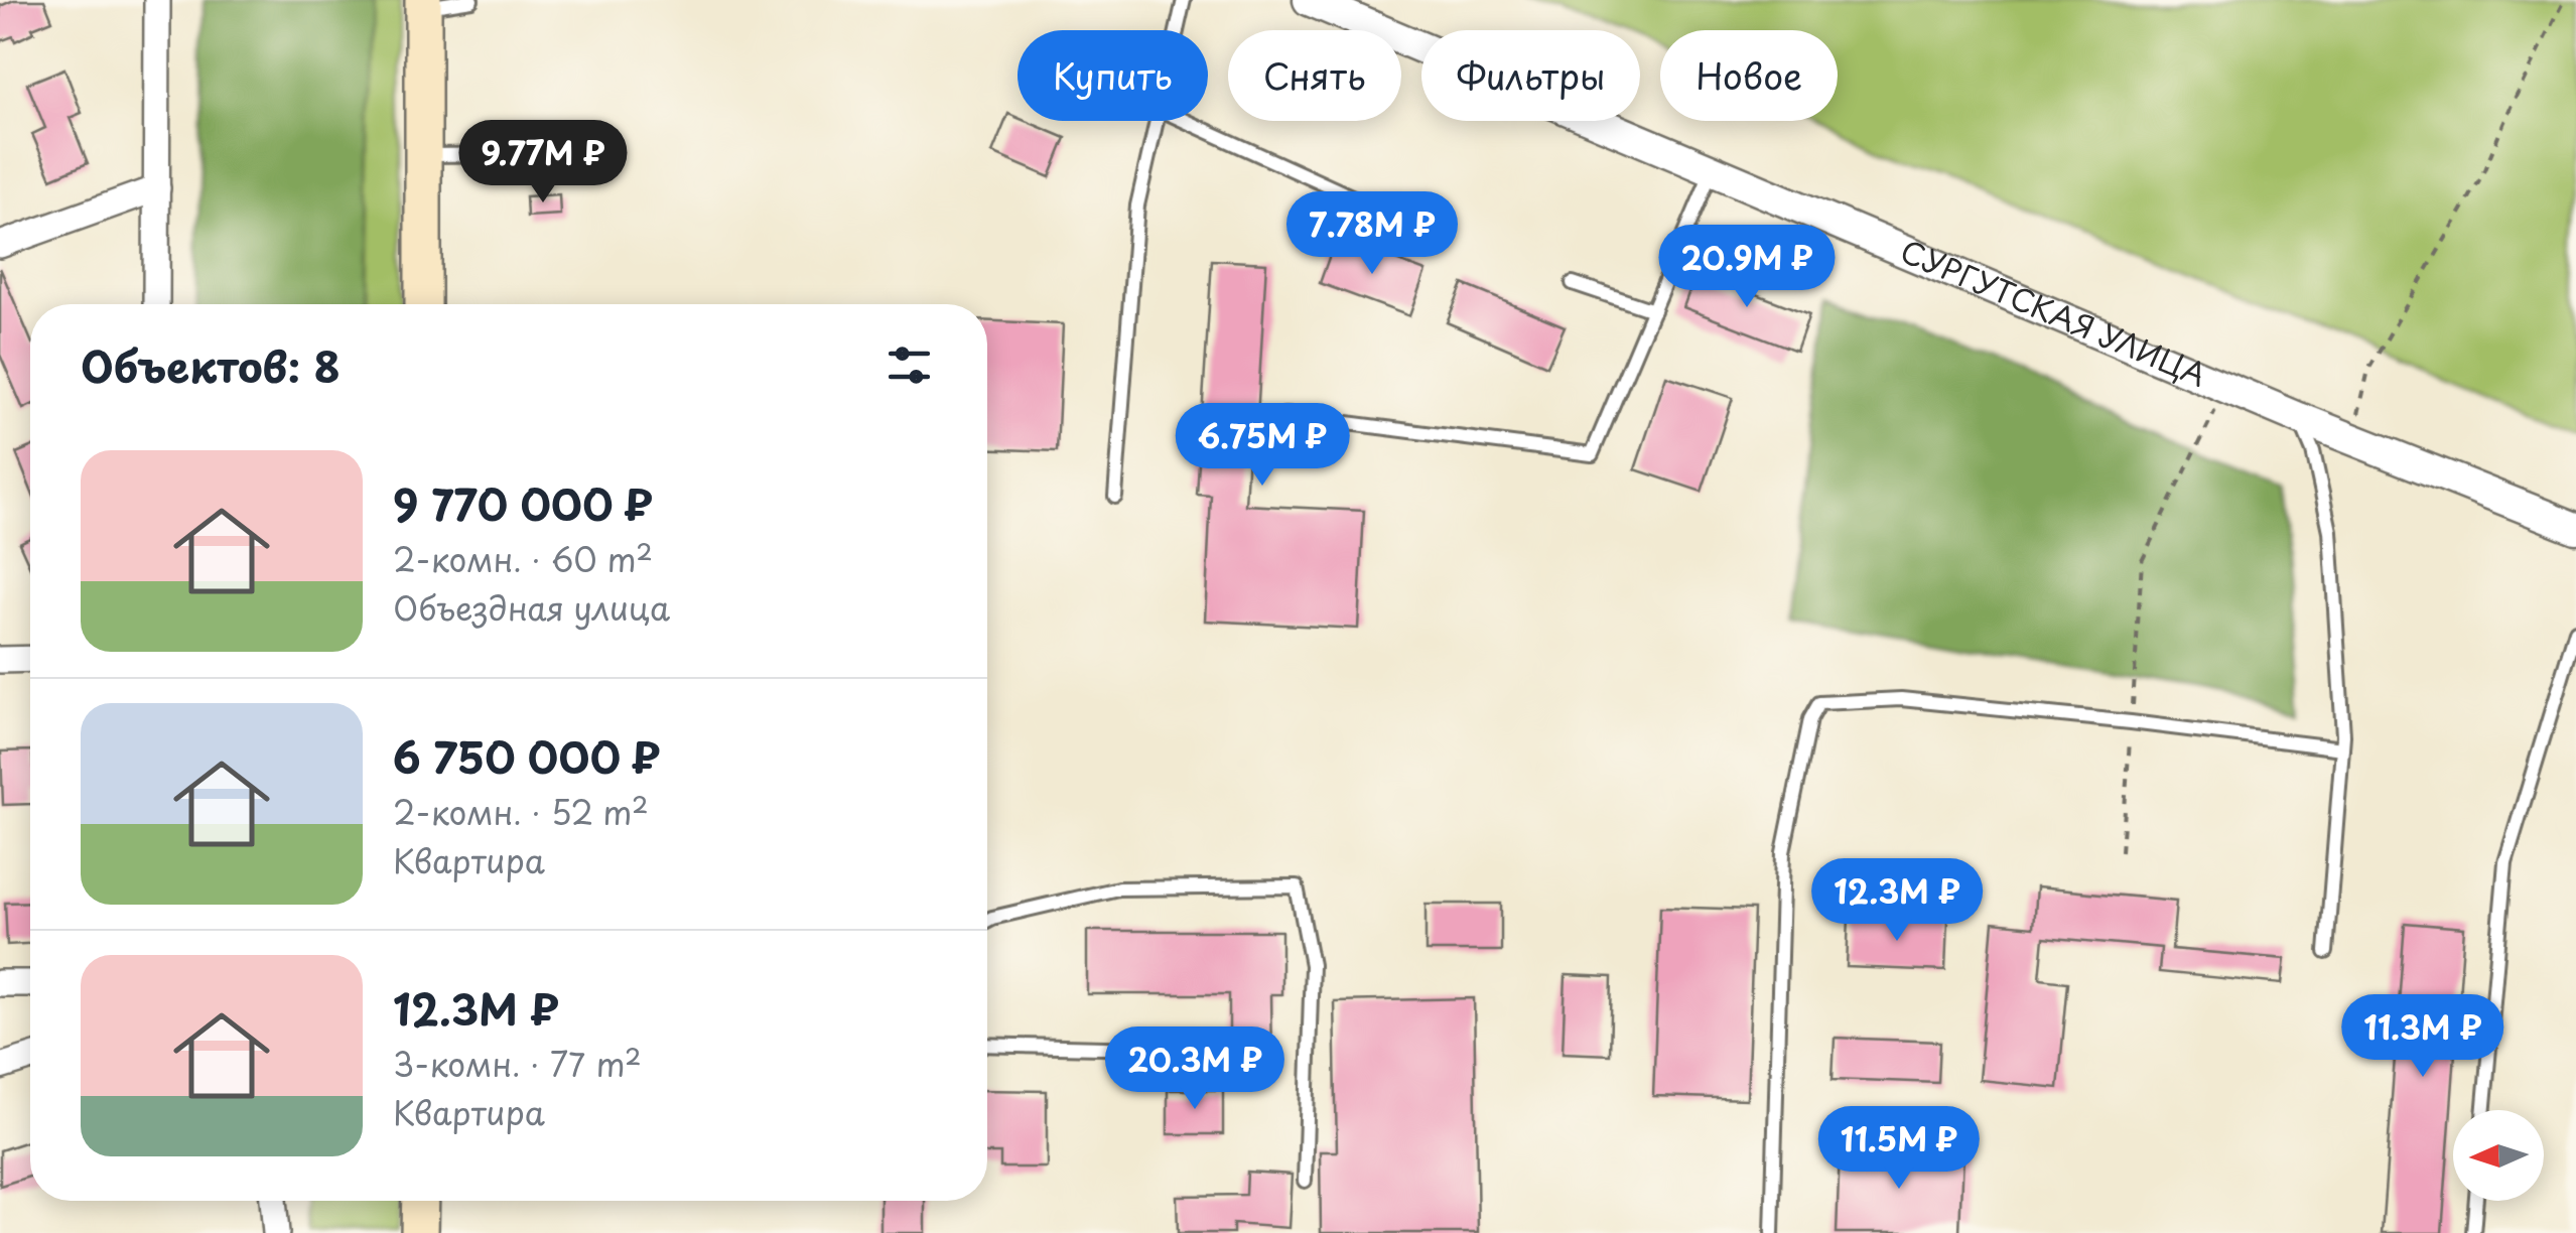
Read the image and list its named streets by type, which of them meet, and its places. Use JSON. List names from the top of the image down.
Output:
{
  "streets": {
    "street": ["СУРГУТСКАЯ УЛИЦА"]
  },
  "north": "left",
  "page": {
    "chip": [
      "Купить",
      "Снять",
      "Фильтры",
      "Новое"
    ],
    "price": [
      "9.77M ₽",
      "7.78M ₽",
      "20.9M ₽",
      "6.75M ₽",
      "12.3M ₽",
      "11.3M ₽",
      "20.3M ₽",
      "11.5M ₽"
    ],
    "heading": "Объектов: 8",
    "list": [
      {
        "name": "9 770 000 ₽",
        "note": "2-комн. · 60 m² · Объездная улица"
      },
      {
        "name": "6 750 000 ₽",
        "note": "2-комн. · 52 m² · Квартира"
      },
      {
        "name": "12.3M ₽",
        "note": "3-комн. · 77 m² · Квартира"
      }
    ]
  }
}
